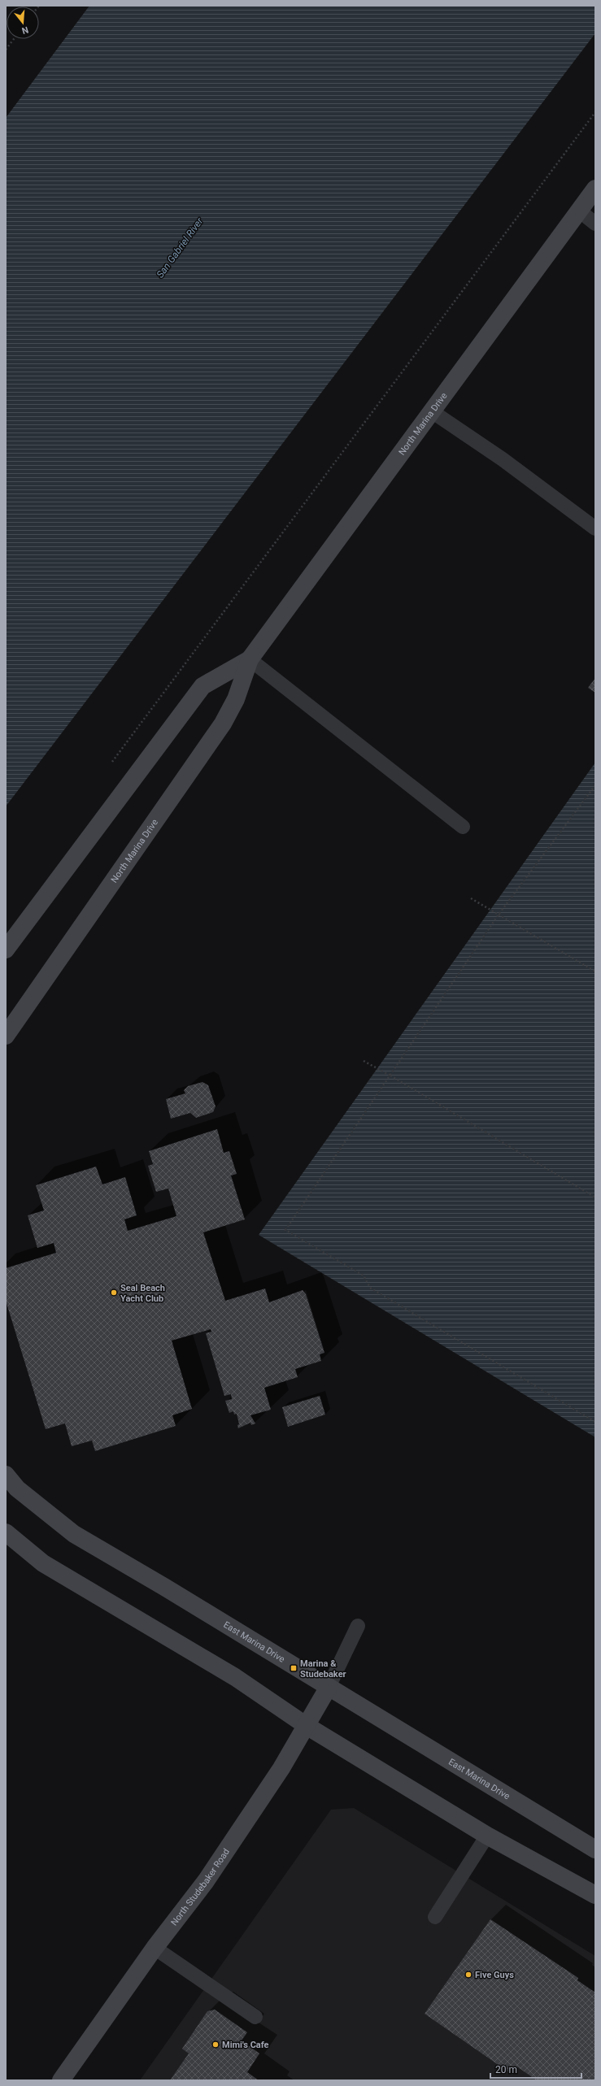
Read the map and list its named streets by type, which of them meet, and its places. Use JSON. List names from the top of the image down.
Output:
{
  "streets": {
    "main road": ["North Marina Drive", "East Marina Drive", "North Studebaker Road"]
  },
  "crossings": [
    ["East Marina Drive", "North Studebaker Road"]
  ],
  "water": ["San Gabriel River"],
  "places": {
    "other": ["Seal Beach Yacht Club", "Five Guys", "Mimi's Cafe"],
    "transit": ["Marina & Studebaker"]
  },
  "scale_bar": "20 m",
  "north": "bottom"
}
